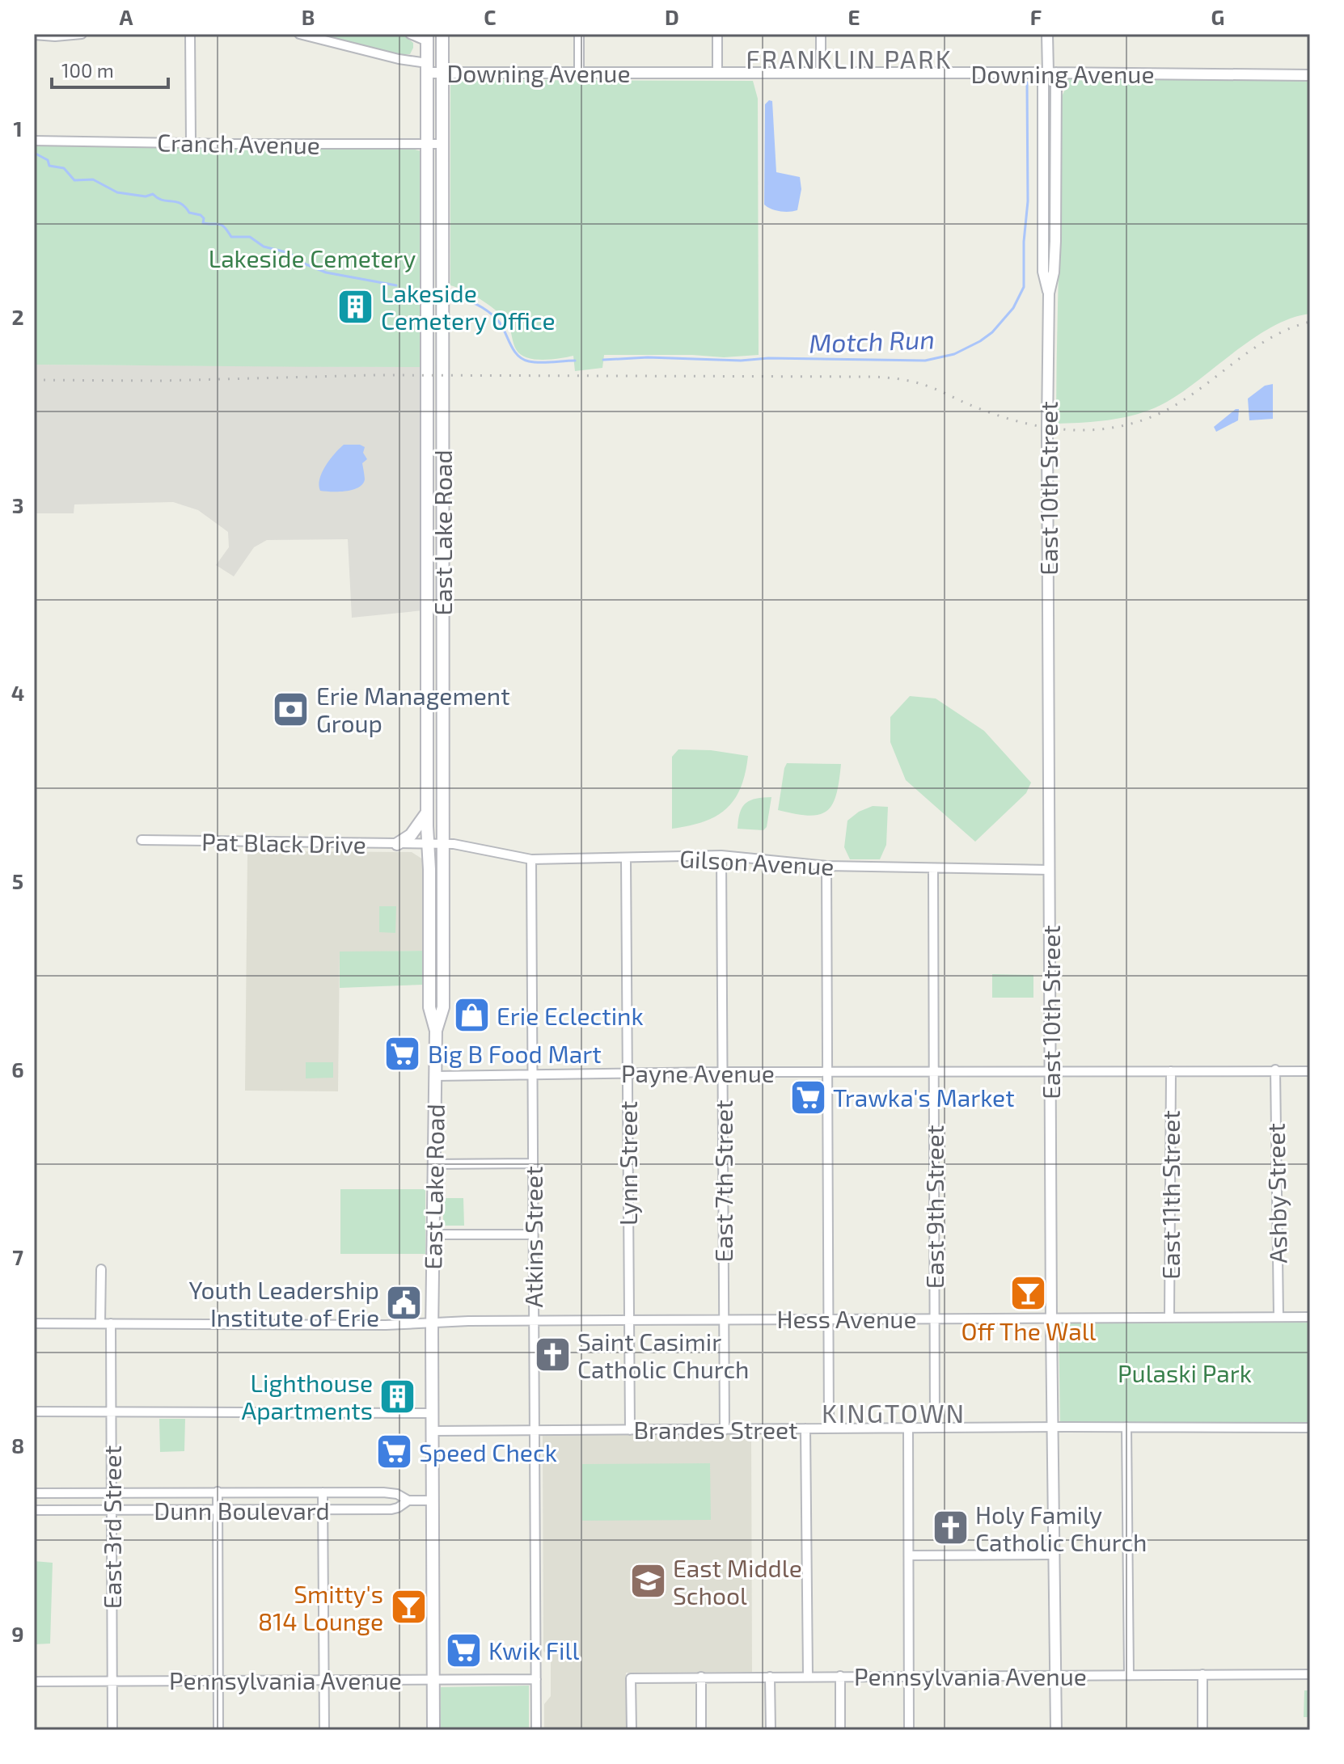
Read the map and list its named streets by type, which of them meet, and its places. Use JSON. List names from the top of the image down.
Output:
{
  "streets": {
    "main road": ["East Lake Road"],
    "street": [
      "Downing Avenue",
      "Cranch Avenue",
      "East 10th Street",
      "Pat Black Drive",
      "Gilson Avenue",
      "Payne Avenue",
      "Lynn Street",
      "East 7th Street",
      "Ashby Street",
      "East 11th Street",
      "East 9th Street",
      "Atkins Street",
      "Hess Avenue",
      "Brandes Street",
      "Dunn Boulevard",
      "East 3rd Street",
      "Pennsylvania Avenue"
    ]
  },
  "crossings": [
    ["Downing Avenue", "East 10th Street"],
    ["Downing Avenue", "East Lake Road"],
    ["Cranch Avenue", "East Lake Road"],
    ["East 10th Street", "Gilson Avenue"],
    ["East 10th Street", "Payne Avenue"],
    ["East 10th Street", "Hess Avenue"],
    ["East 10th Street", "Brandes Street"],
    ["East 10th Street", "Pennsylvania Avenue"],
    ["East Lake Road", "Pat Black Drive"],
    ["East Lake Road", "Gilson Avenue"],
    ["East Lake Road", "Payne Avenue"],
    ["East Lake Road", "Hess Avenue"],
    ["East Lake Road", "Brandes Street"],
    ["East Lake Road", "Dunn Boulevard"],
    ["East Lake Road", "Pennsylvania Avenue"],
    ["Pat Black Drive", "Gilson Avenue"],
    ["Gilson Avenue", "Lynn Street"],
    ["Gilson Avenue", "East 7th Street"],
    ["Gilson Avenue", "East 9th Street"],
    ["Gilson Avenue", "Atkins Street"],
    ["Payne Avenue", "Lynn Street"],
    ["Payne Avenue", "East 7th Street"],
    ["Payne Avenue", "Ashby Street"],
    ["Payne Avenue", "East 11th Street"],
    ["Payne Avenue", "East 9th Street"],
    ["Payne Avenue", "Atkins Street"],
    ["Lynn Street", "Hess Avenue"],
    ["Lynn Street", "Brandes Street"],
    ["East 7th Street", "Hess Avenue"],
    ["East 7th Street", "Brandes Street"],
    ["Ashby Street", "Hess Avenue"],
    ["East 11th Street", "Hess Avenue"],
    ["East 9th Street", "Hess Avenue"],
    ["East 9th Street", "Brandes Street"],
    ["Atkins Street", "Hess Avenue"],
    ["Atkins Street", "Brandes Street"],
    ["Atkins Street", "Pennsylvania Avenue"],
    ["Hess Avenue", "East 3rd Street"],
    ["Dunn Boulevard", "East 3rd Street"],
    ["East 3rd Street", "Pennsylvania Avenue"]
  ],
  "districts": ["FRANKLIN PARK", "KINGTOWN"],
  "water": ["Motch Run"],
  "parks": ["Lakeside Cemetery", "Pulaski Park"],
  "places": {
    "building": ["Lakeside Cemetery Office", "Lighthouse Apartments"],
    "bank": ["Erie Management Group"],
    "shop": ["Erie Eclectink"],
    "supermarket": [
      "Big B Food Mart",
      "Trawka's Market",
      "Speed Check",
      "Kwik Fill"
    ],
    "bar": ["Off The Wall", "Smitty's 814 Lounge"],
    "public building": ["Youth Leadership Institute of Erie"],
    "church": ["Saint Casimir Catholic Church", "Holy Family Catholic Church"],
    "school or university": ["East Middle School"]
  },
  "scale_bar": "100 m",
  "grid": {
    "columns": [
      "A",
      "B",
      "C",
      "D",
      "E",
      "F",
      "G"
    ],
    "rows": [
      "1",
      "2",
      "3",
      "4",
      "5",
      "6",
      "7",
      "8",
      "9"
    ]
  }
}
